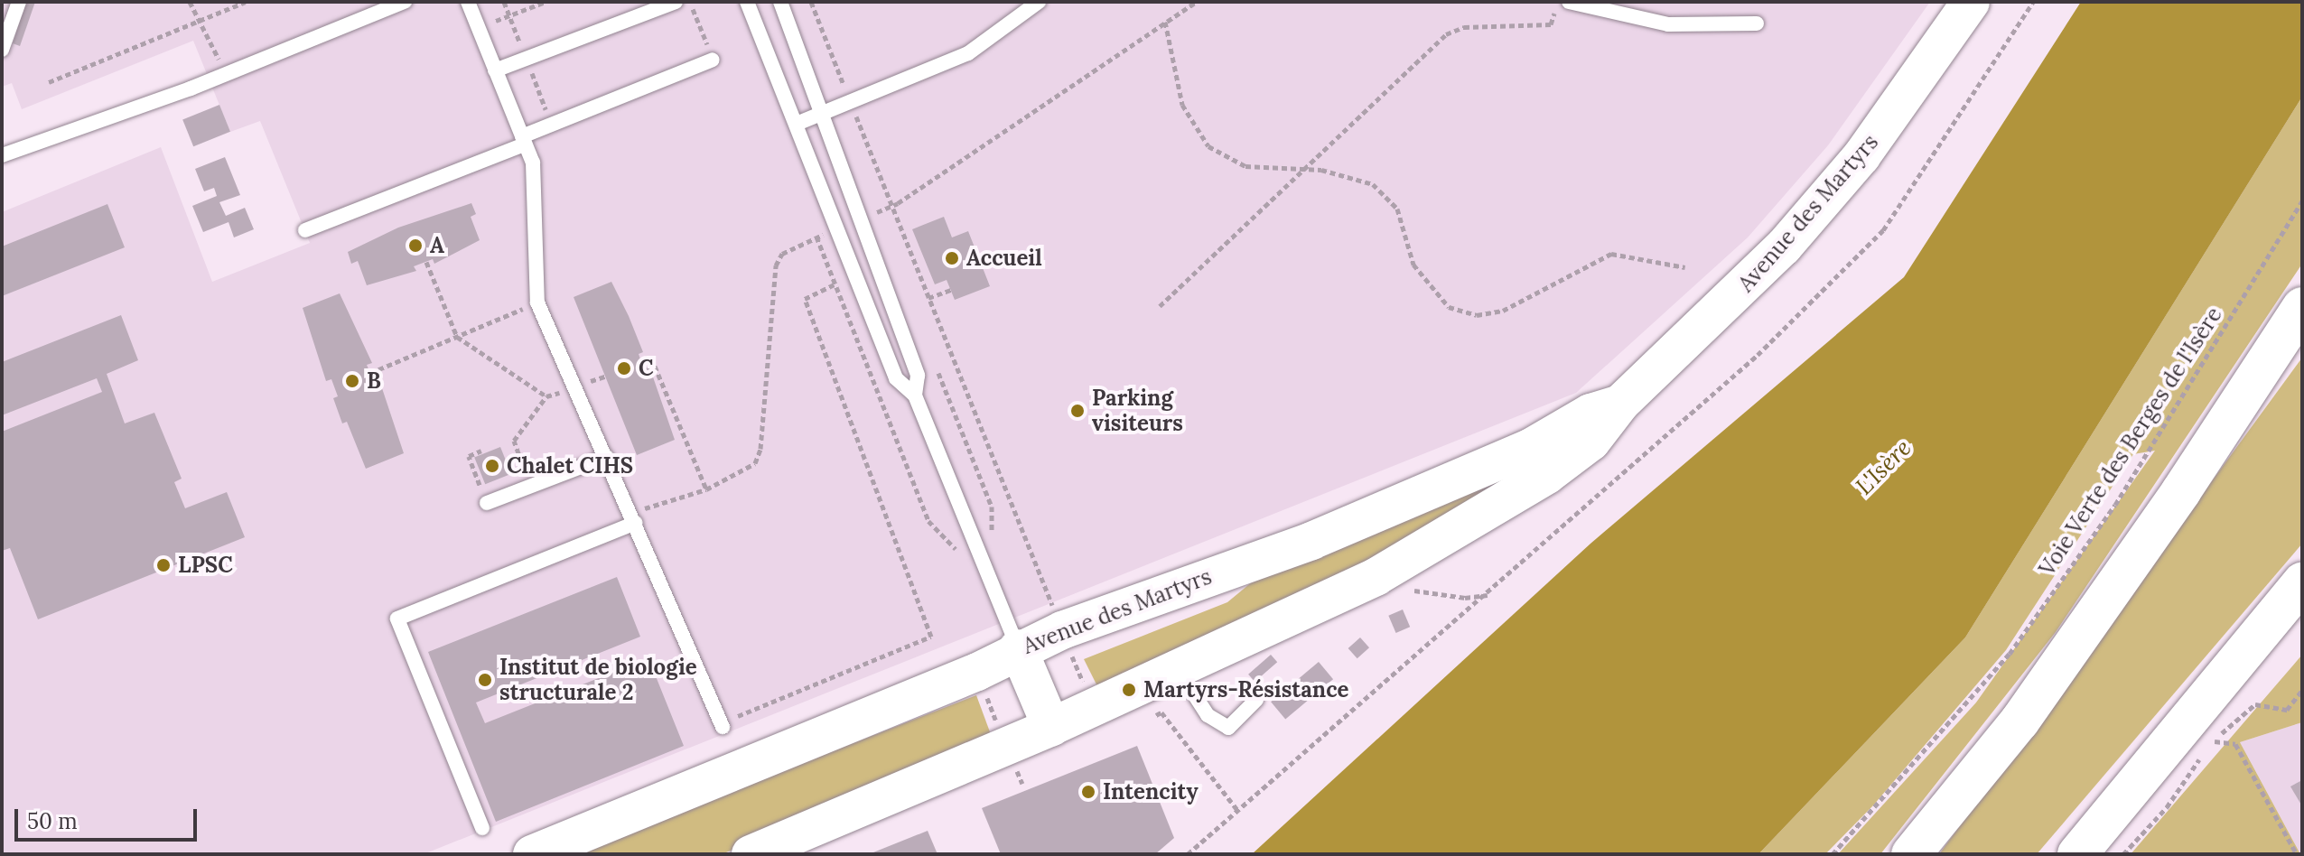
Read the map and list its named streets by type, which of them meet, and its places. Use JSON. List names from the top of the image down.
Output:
{
  "streets": {
    "main road": ["Avenue des Martyrs"],
    "path": ["Voie Verte des Berges de l'Isère"]
  },
  "water": ["L'Isère"],
  "places": [
    "A",
    "Accueil",
    "C",
    "B",
    "Parking visiteurs",
    "Chalet CIHS",
    "LPSC",
    "Institut de biologie structurale 2",
    "Martyrs-Résistance",
    "Intencity"
  ],
  "scale_bar": "50 m"
}
